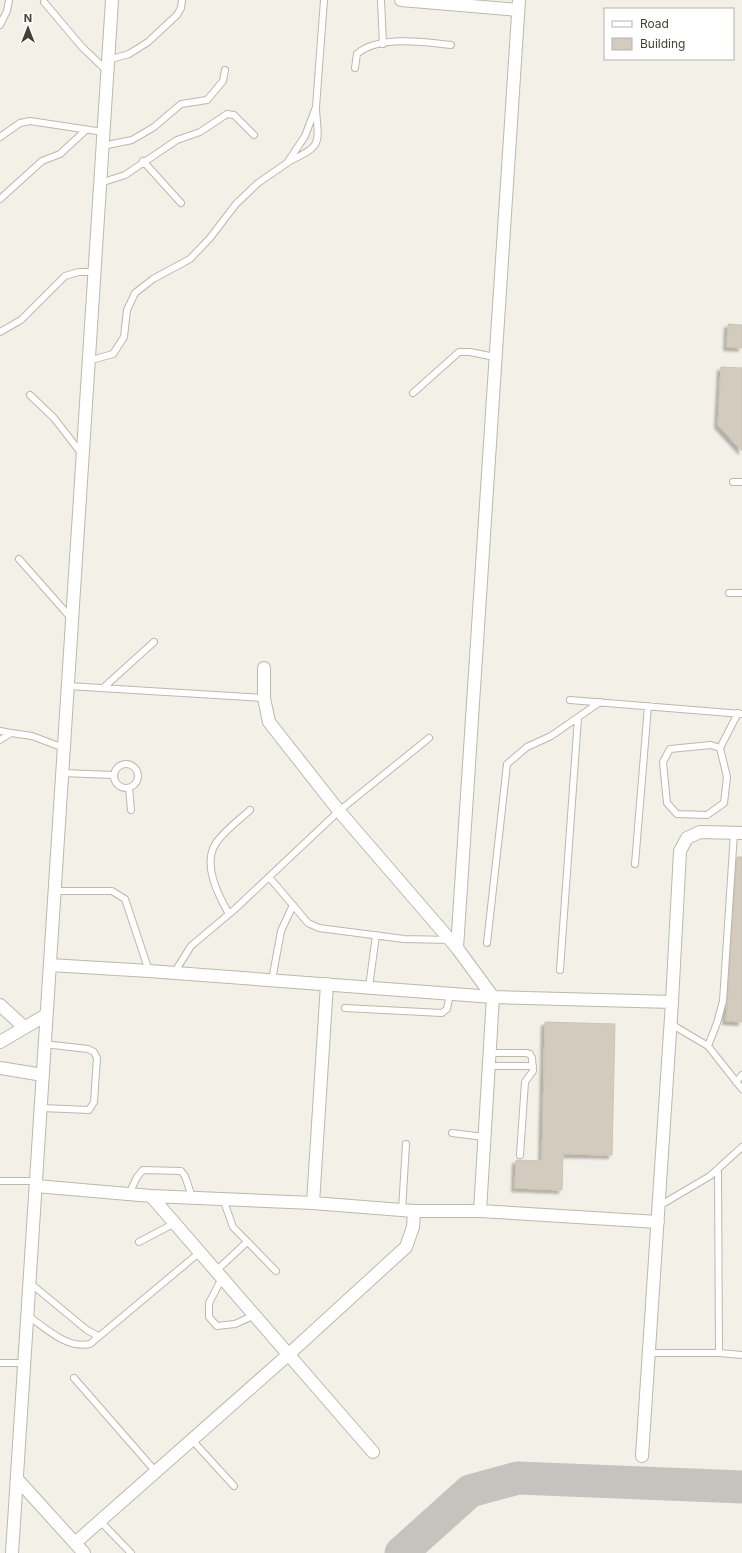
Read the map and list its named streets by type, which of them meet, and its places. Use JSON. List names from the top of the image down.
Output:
{
  "legend": ["Road", "Building"],
  "north": "top"
}
